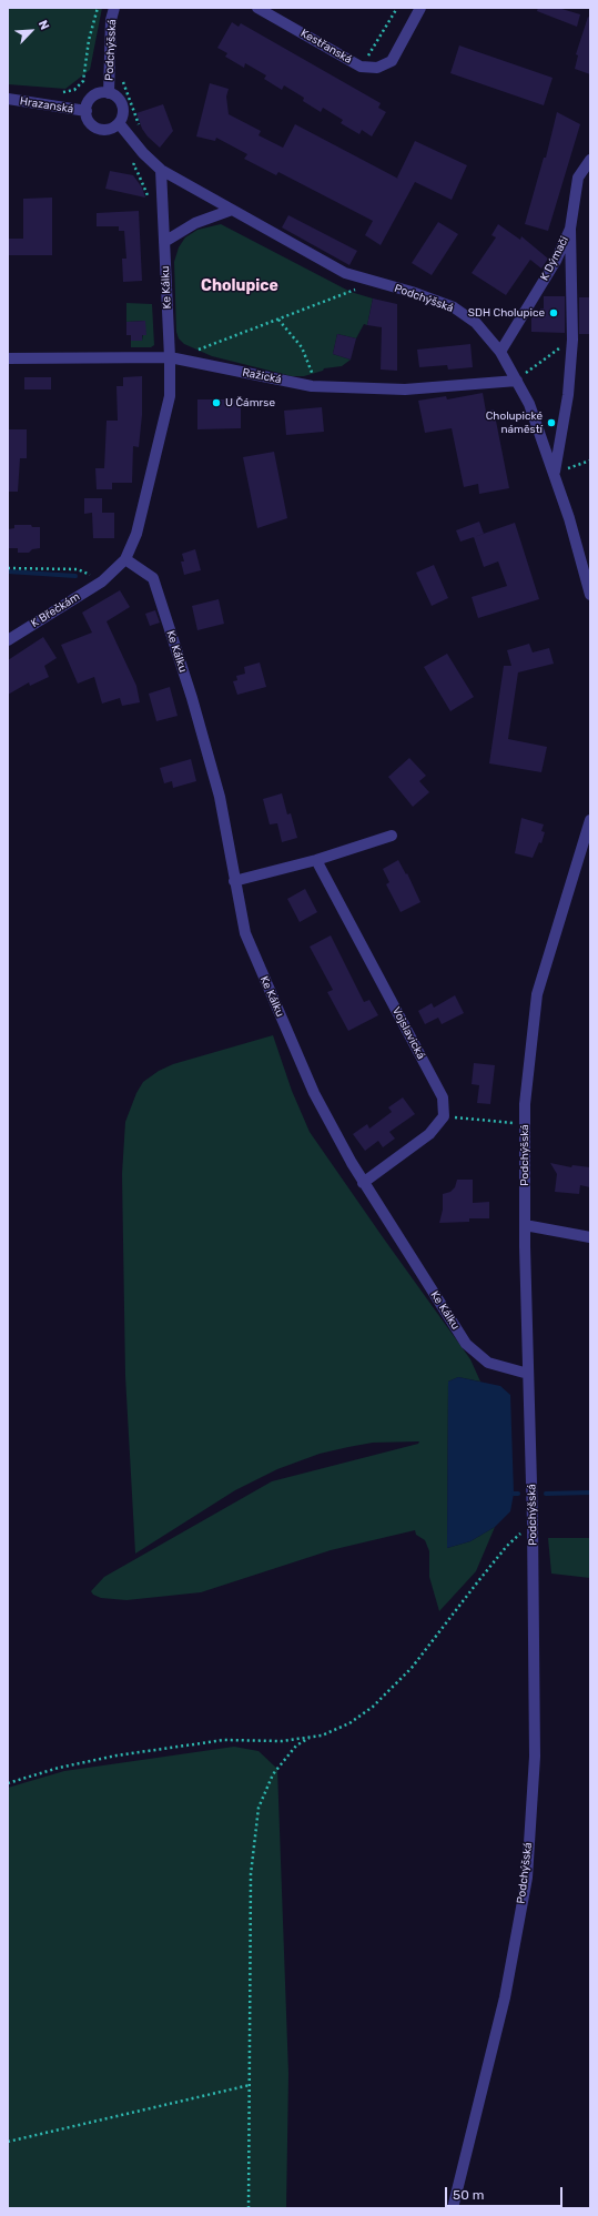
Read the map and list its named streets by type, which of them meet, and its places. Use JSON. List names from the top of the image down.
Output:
{
  "streets": {
    "street": [
      "Kestřanská",
      "Podchýšská",
      "Hrazanská",
      "K Dýmači",
      "Ke Kálku",
      "Ražická",
      "K Břečkám",
      "Vojslavická"
    ]
  },
  "crossings": [
    ["Podchýšská", "Hrazanská"],
    ["Podchýšská", "K Dýmači"],
    ["Podchýšská", "Ke Kálku"],
    ["Podchýšská", "Ražická"],
    ["Ke Kálku", "Ražická"],
    ["Ke Kálku", "K Břečkám"]
  ],
  "districts": ["Cholupice"],
  "places": ["SDH Cholupice", "U Čámrse", "Cholupické náměstí"],
  "scale_bar": "50 m",
  "north": "top right"
}
